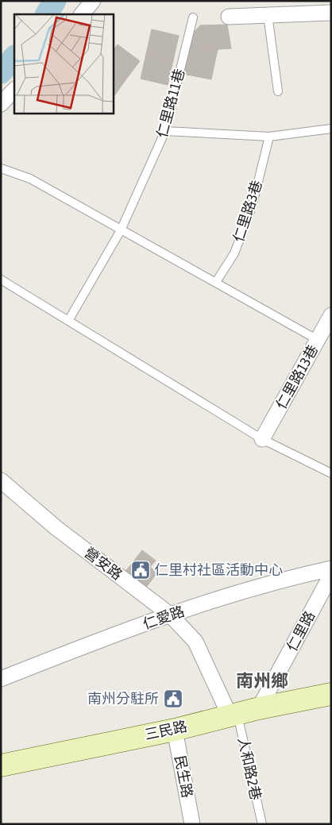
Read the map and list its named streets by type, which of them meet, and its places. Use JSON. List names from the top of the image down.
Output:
{
  "streets": {
    "main road": ["三民路"],
    "street": [
      "仁里路13巷",
      "營安路",
      "仁愛路",
      "仁里路",
      "民生路"
    ],
    "lane": ["仁里路11巷", "仁里路3巷", "人和路2巷"]
  },
  "crossings": [
    ["營安路", "仁愛路"],
    ["營安路", "三民路"],
    ["營安路", "人和路2巷"],
    ["仁里路", "三民路"],
    ["三民路", "人和路2巷"],
    ["三民路", "民生路"]
  ],
  "districts": ["南州鄉"],
  "places": {
    "public building": ["仁里村社區活動中心", "南州分駐所"]
  }
}
